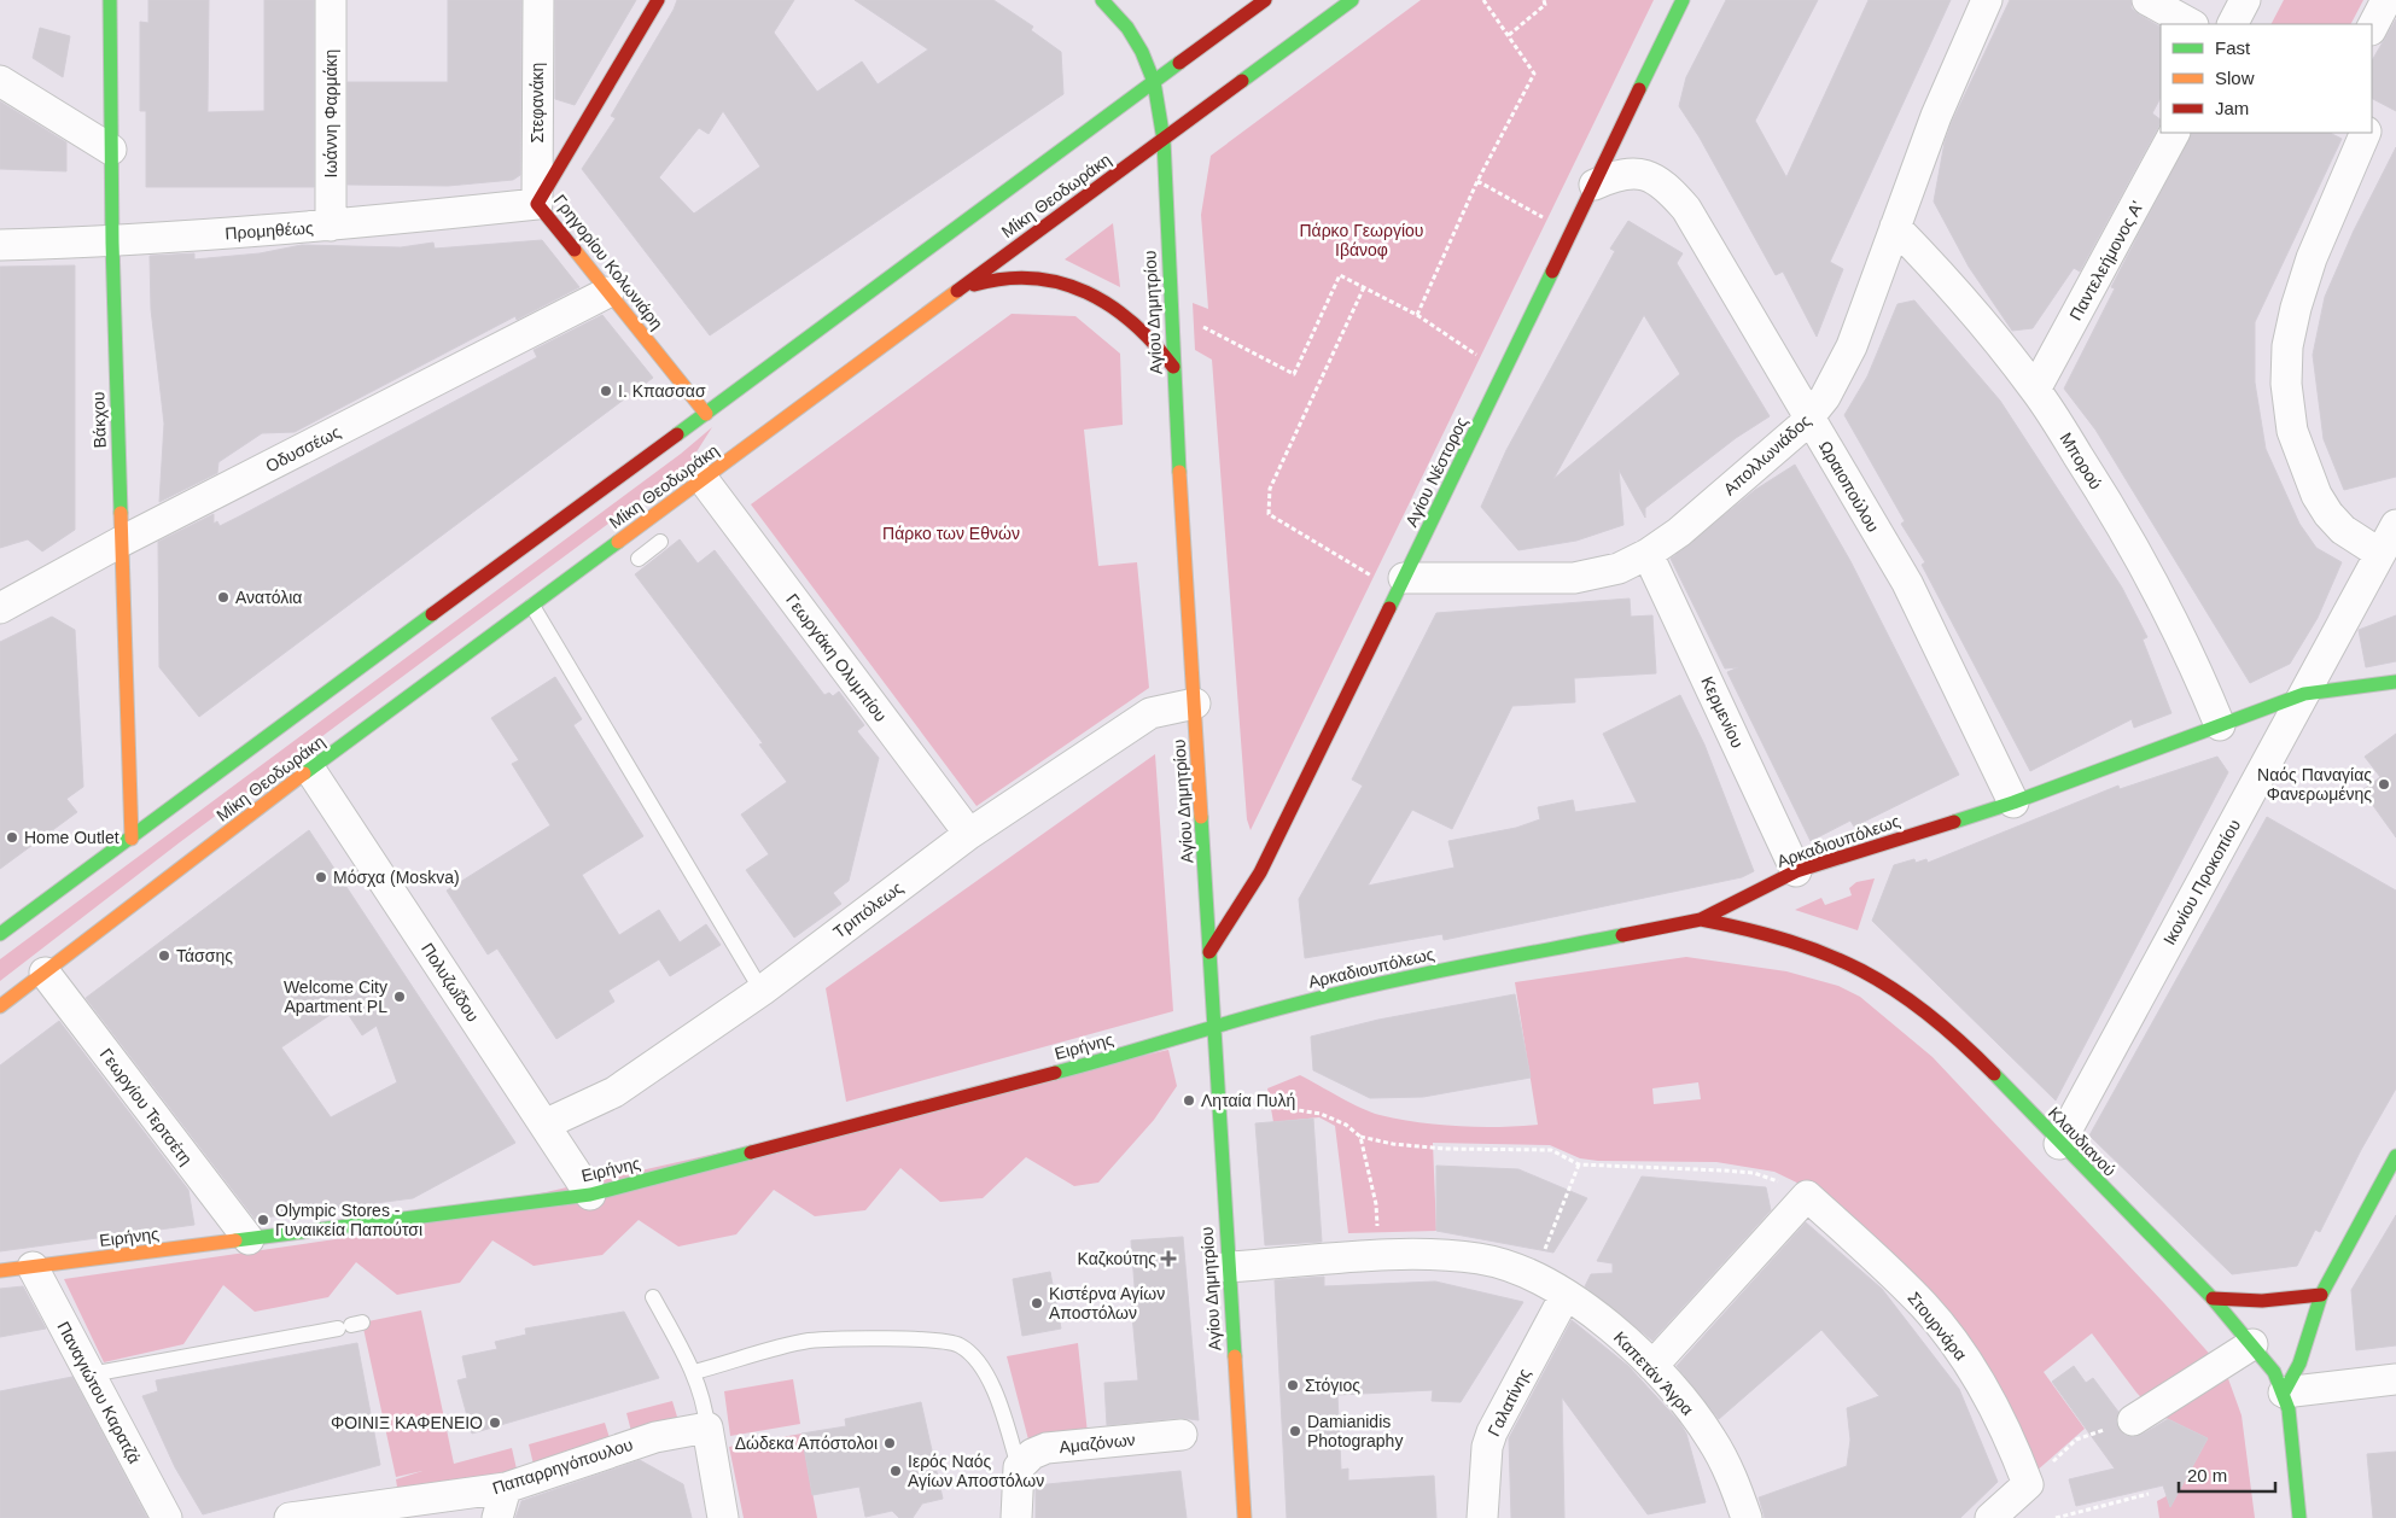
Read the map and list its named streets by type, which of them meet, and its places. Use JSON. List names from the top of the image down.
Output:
{
  "streets": {
    "main road": [
      "Μίκη Θεοδωράκη",
      "Γρηγορίου Κολωνιάρη",
      "Αγίου Δημητρίου",
      "Βάκχου",
      "Αγίου Νέστορος",
      "Αρκαδιουπόλεως",
      "Ειρήνης",
      "Κλαυδιανού"
    ],
    "street": [
      "Στεφανάκη",
      "Ιωάννη Φαρμάκη",
      "Προμηθέως",
      "Παντελεήμονος Α'",
      "Οδυσσέως",
      "Απολλωνιάδος",
      "Μπορού",
      "Ωραιοπούλου",
      "Γεωργάκη Ολυμπίου",
      "Κερμενίου",
      "Ικονίου Προκοπίου",
      "Τριπόλεως",
      "Πολυζωΐδου",
      "Γεωργίου Τερτσέτη",
      "Στουρνάρα",
      "Καπετάν Άγρα",
      "Παναγιώτου Καρατζά",
      "Γαλατίνης",
      "Αμαζόνων",
      "Παπαρρηγόπουλου"
    ]
  },
  "crossings": [
    ["Στεφανάκη", "Προμηθέως"],
    ["Στεφανάκη", "Γρηγορίου Κολωνιάρη"],
    ["Ιωάννη Φαρμάκη", "Προμηθέως"],
    ["Μίκη Θεοδωράκη", "Γρηγορίου Κολωνιάρη"],
    ["Μίκη Θεοδωράκη", "Αγίου Δημητρίου"],
    ["Μίκη Θεοδωράκη", "Βάκχου"],
    ["Μίκη Θεοδωράκη", "Γεωργάκη Ολυμπίου"],
    ["Μίκη Θεοδωράκη", "Πολυζωΐδου"],
    ["Μίκη Θεοδωράκη", "Γεωργίου Τερτσέτη"],
    ["Προμηθέως", "Γρηγορίου Κολωνιάρη"],
    ["Προμηθέως", "Βάκχου"],
    ["Παντελεήμονος Α'", "Μπορού"],
    ["Γρηγορίου Κολωνιάρη", "Οδυσσέως"],
    ["Αγίου Δημητρίου", "Αρκαδιουπόλεως"],
    ["Αγίου Δημητρίου", "Τριπόλεως"],
    ["Αγίου Δημητρίου", "Ειρήνης"],
    ["Αγίου Δημητρίου", "Καπετάν Άγρα"],
    ["Βάκχου", "Οδυσσέως"],
    ["Απολλωνιάδος", "Μπορού"],
    ["Απολλωνιάδος", "Αγίου Νέστορος"],
    ["Απολλωνιάδος", "Ωραιοπούλου"],
    ["Απολλωνιάδος", "Κερμενίου"],
    ["Μπορού", "Αρκαδιουπόλεως"],
    ["Αγίου Νέστορος", "Ωραιοπούλου"],
    ["Ωραιοπούλου", "Αρκαδιουπόλεως"],
    ["Γεωργάκη Ολυμπίου", "Τριπόλεως"],
    ["Κερμενίου", "Αρκαδιουπόλεως"],
    ["Αρκαδιουπόλεως", "Ικονίου Προκοπίου"],
    ["Αρκαδιουπόλεως", "Ειρήνης"],
    ["Αρκαδιουπόλεως", "Κλαυδιανού"],
    ["Ικονίου Προκοπίου", "Κλαυδιανού"],
    ["Τριπόλεως", "Πολυζωΐδου"],
    ["Πολυζωΐδου", "Ειρήνης"],
    ["Ειρήνης", "Γεωργίου Τερτσέτη"],
    ["Ειρήνης", "Παναγιώτου Καρατζά"],
    ["Καπετάν Άγρα", "Γαλατίνης"]
  ],
  "parks": ["Πάρκο Γεωργίου Ιβάνοφ", "Πάρκο των Εθνών"],
  "places": {
    "other": [
      "Ι. Κπασσασ",
      "Ανατόλια",
      "Ναός Παναγίας Φανερωμένης",
      "Home Outlet",
      "Μόσχα (Moskva)",
      "Τάσσης",
      "Welcome City Apartment PL",
      "Ληταία Πυλή",
      "Olympic Stores - Γυναικεία Παπούτσι",
      "Κιστέρνα Αγίων Αποστόλων",
      "Στόγιος",
      "ΦΟΙΝΙΞ ΚΑΦΕΝΕΙΟ",
      "Damianidis Photography",
      "Δώδεκα Απόστολοι",
      "Ιερός Ναός Αγίων Αποστόλων"
    ],
    "health": ["Καζκούτης"]
  },
  "legend": ["Fast", "Slow", "Jam"],
  "scale_bar": "20 m"
}
